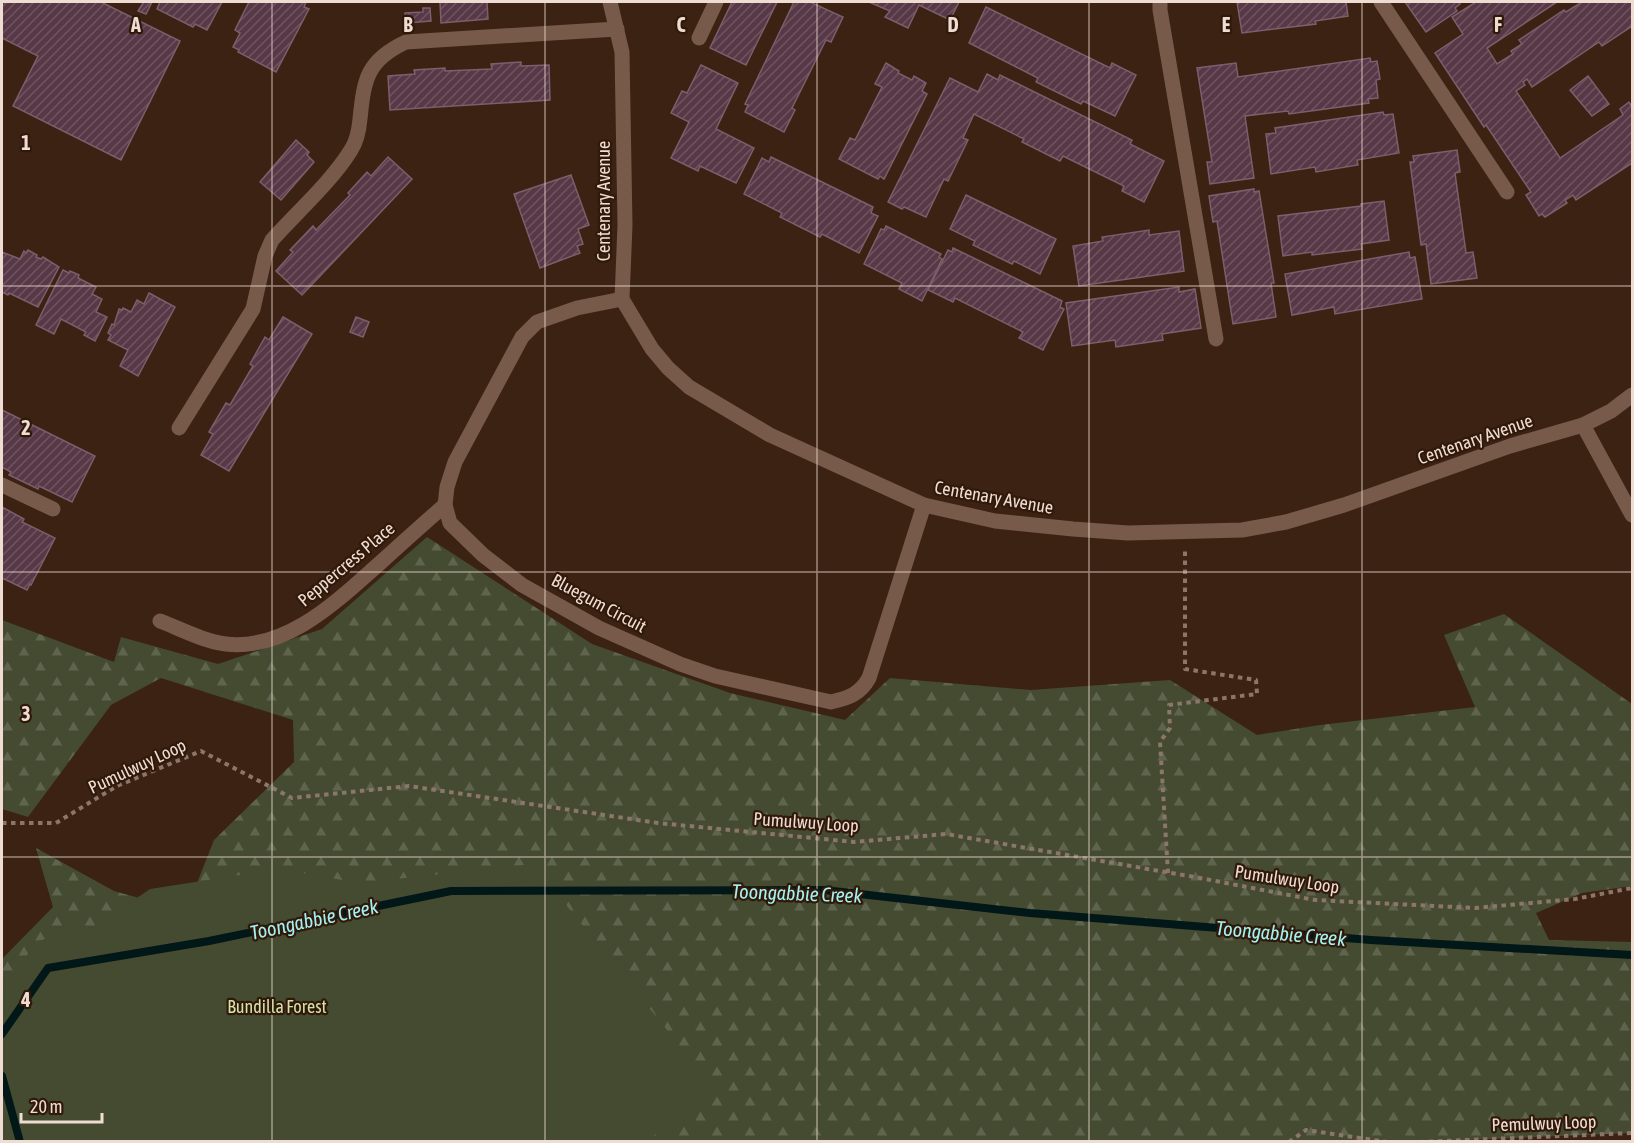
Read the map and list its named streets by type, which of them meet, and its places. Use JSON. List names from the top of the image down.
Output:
{
  "streets": {
    "street": ["Centenary Avenue", "Peppercress Place", "Bluegum Circuit"],
    "path": ["Pumulwuy Loop", "Pemulwuy Loop"]
  },
  "crossings": [
    ["Centenary Avenue", "Bluegum Circuit"],
    ["Peppercress Place", "Bluegum Circuit"]
  ],
  "water": ["Toongabbie Creek"],
  "parks": ["Bundilla Forest"],
  "scale_bar": "20 m",
  "grid": {
    "columns": [
      "A",
      "B",
      "C",
      "D",
      "E",
      "F"
    ],
    "rows": [
      "1",
      "2",
      "3",
      "4"
    ]
  }
}
